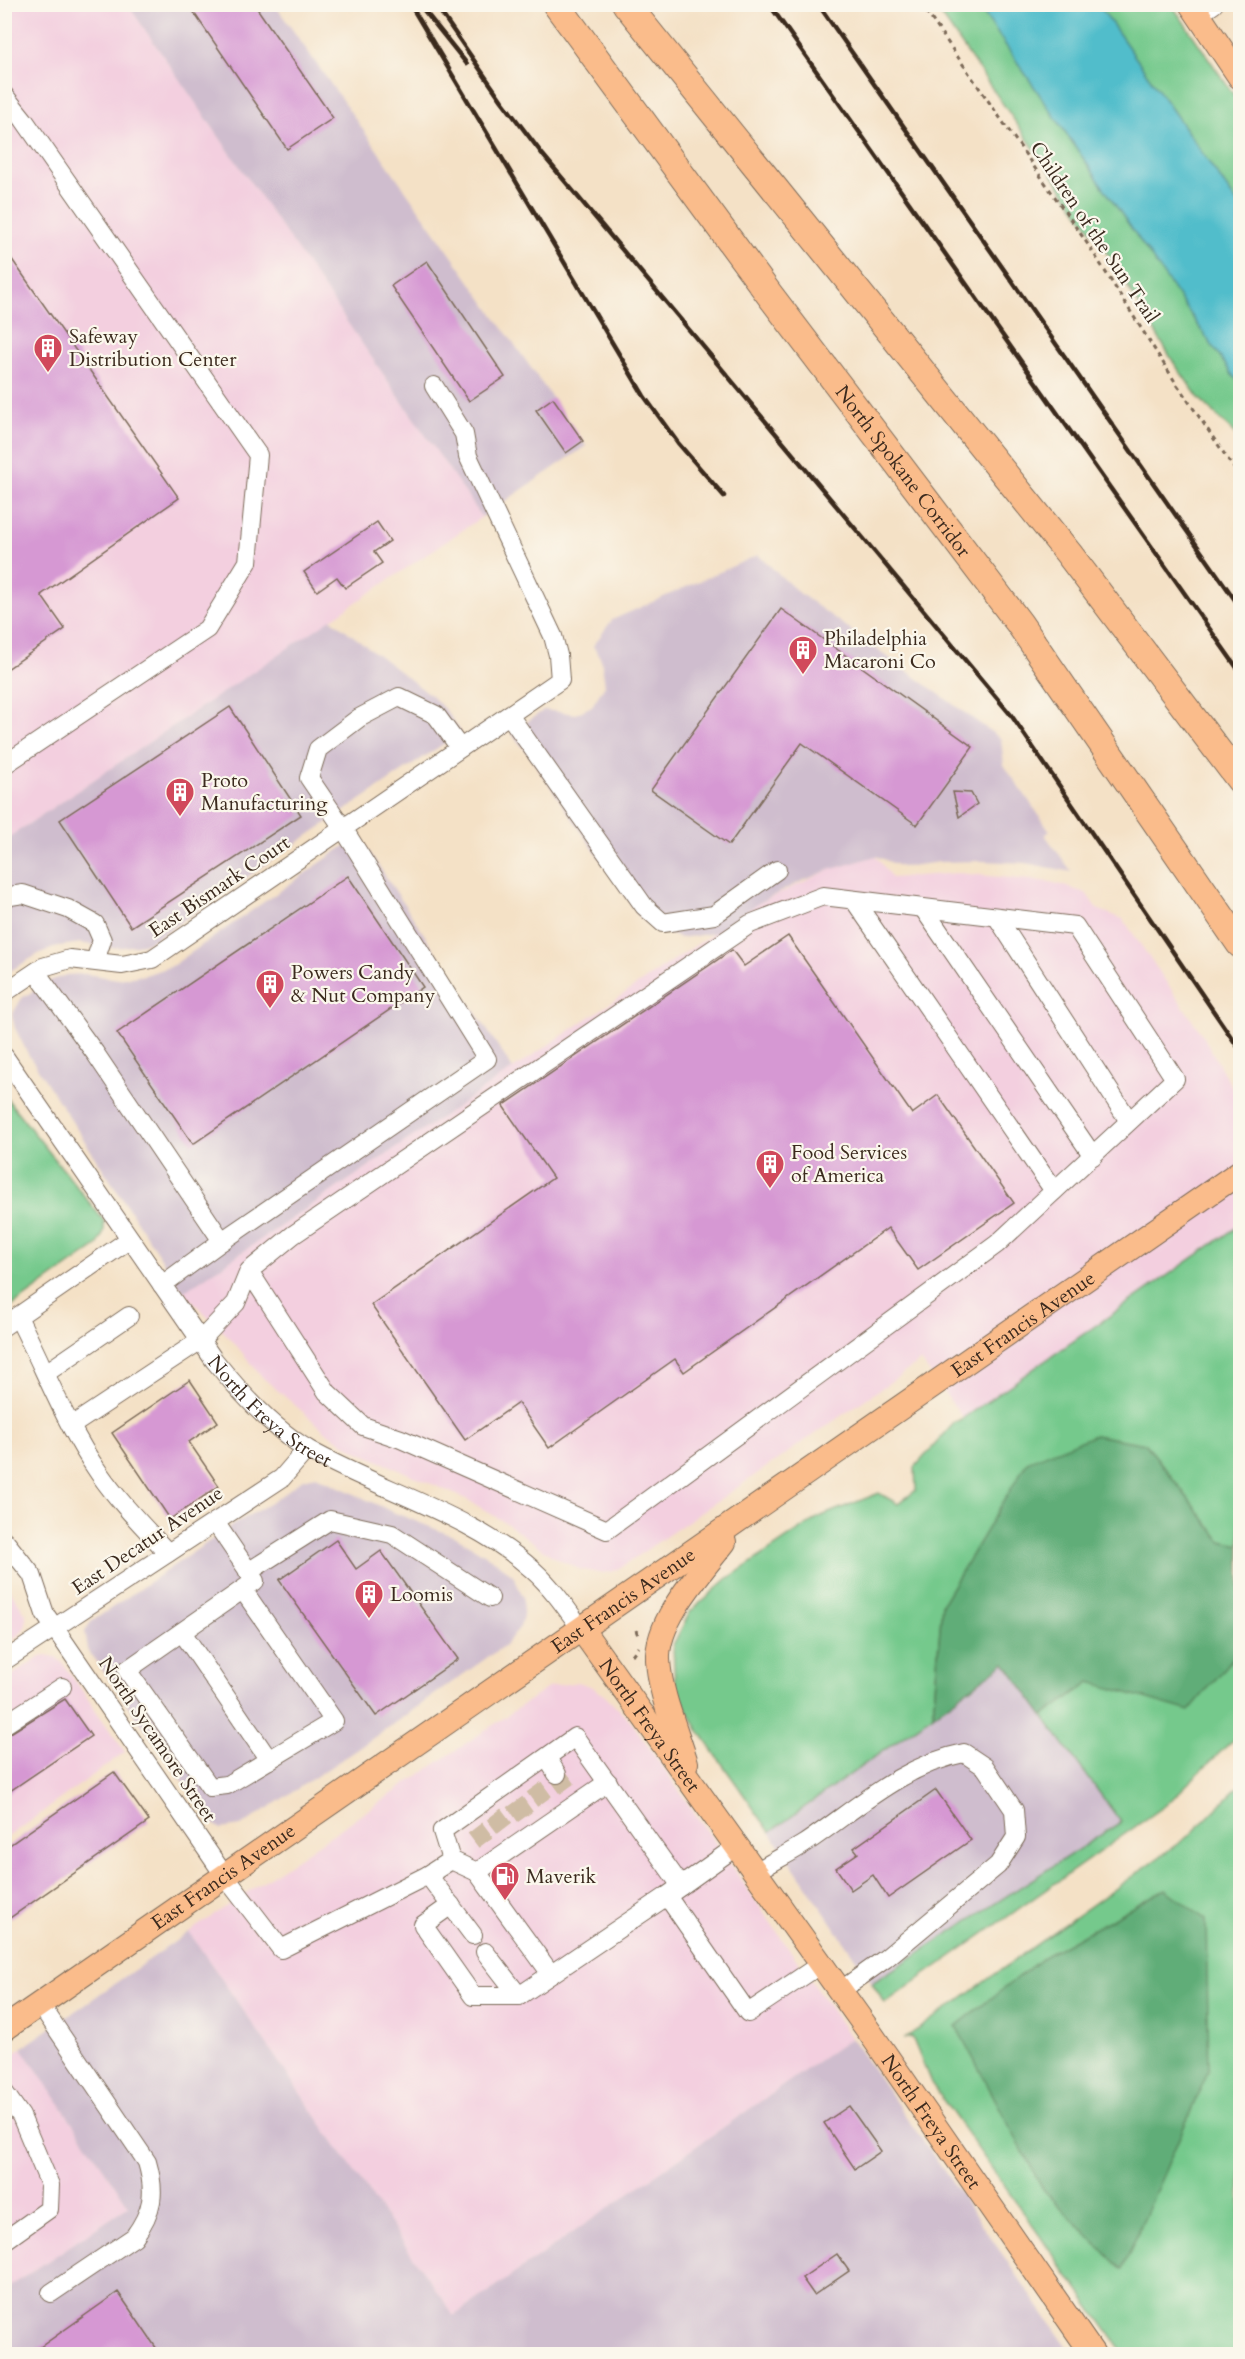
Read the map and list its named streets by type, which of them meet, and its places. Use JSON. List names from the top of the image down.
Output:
{
  "streets": {
    "highway": ["North Spokane Corridor"],
    "main road": ["East Francis Avenue", "North Freya Street"],
    "street": ["East Bismark Court", "East Decatur Avenue", "North Sycamore Street"],
    "path": ["Children of the Sun Trail"]
  },
  "crossings": [
    ["East Francis Avenue", "North Freya Street"],
    ["East Francis Avenue", "North Sycamore Street"],
    ["North Freya Street", "East Decatur Avenue"],
    ["East Decatur Avenue", "North Sycamore Street"]
  ],
  "places": {
    "building": [
      "Safeway Distribution Center",
      "Philadelphia Macaroni Co",
      "Proto Manufacturing",
      "Powers Candy & Nut Company",
      "Food Services of America",
      "Loomis"
    ],
    "fuel station": ["Maverik"]
  }
}
